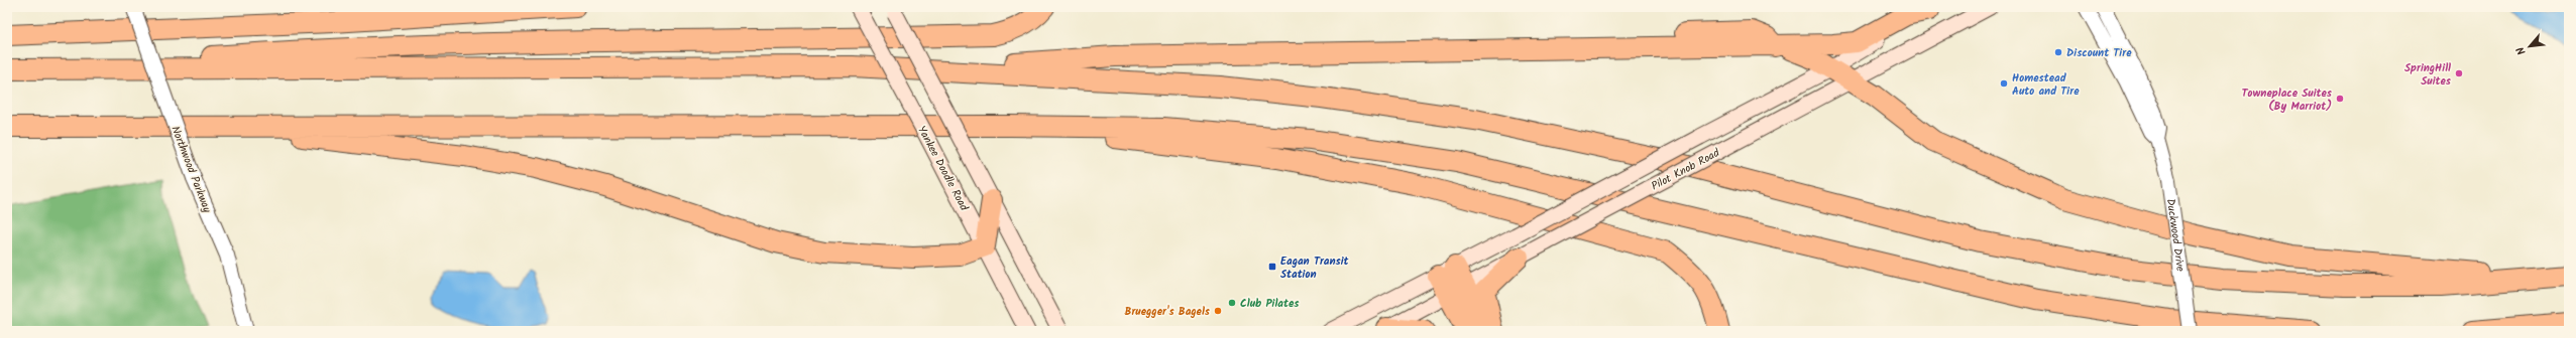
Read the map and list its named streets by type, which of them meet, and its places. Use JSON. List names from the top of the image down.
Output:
{
  "streets": {
    "main road": ["Yankee Doodle Road", "Pilot Knob Road"],
    "street": ["Northwood Parkway", "Duckwood Drive"]
  },
  "places": {
    "other": [
      "Discount Tire",
      "SpringHill Suites",
      "Homestead Auto and Tire",
      "Towneplace Suites (By Marriot)",
      "Club Pilates",
      "Bruegger's Bagels"
    ],
    "transit": ["Eagan Transit Station"]
  },
  "north": "bottom left"
}
